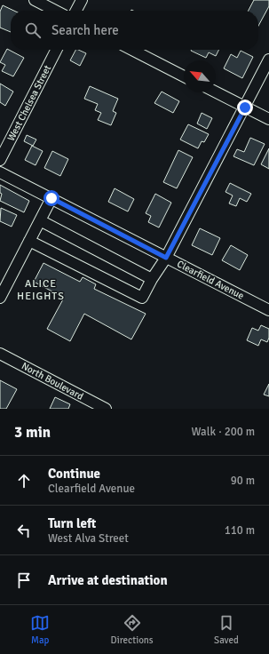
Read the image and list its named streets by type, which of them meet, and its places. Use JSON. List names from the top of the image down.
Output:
{
  "streets": {
    "street": ["West Chelsea Street", "Clearfield Avenue", "North Boulevard"]
  },
  "districts": ["ALICE HEIGHTS"],
  "north": "top left",
  "page": {
    "search": "Search here",
    "heading": ["3 min", "Walk · 200 m"],
    "list": [
      ["Continue", "Clearfield Avenue", "90 m"],
      ["Turn left", "West Alva Street", "110 m"],
      "Arrive at destination"
    ],
    "nav": ["Map", "Directions", "Saved"]
  }
}
